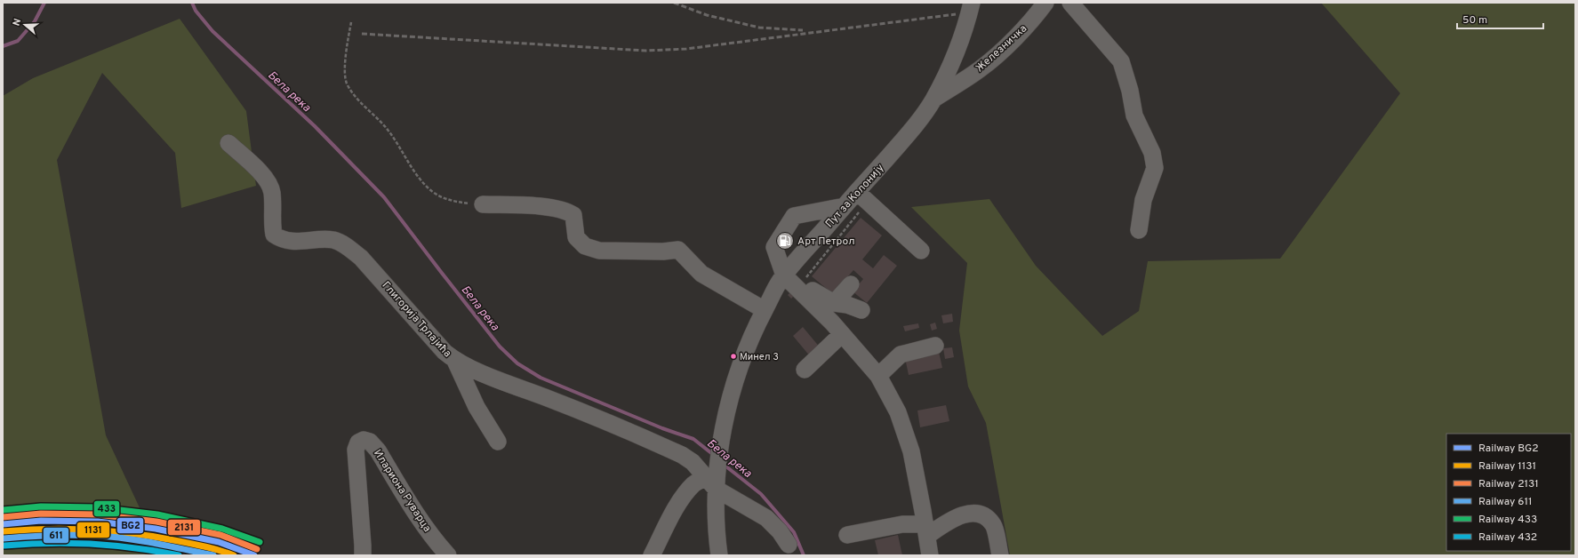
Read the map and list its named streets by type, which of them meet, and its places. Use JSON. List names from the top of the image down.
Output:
{
  "streets": {
    "street": [
      "Железничка",
      "Пут за Колонију",
      "Глигорија Трлајића",
      "Илариона Руварца"
    ]
  },
  "crossings": [
    ["Железничка", "Пут за Колонију"],
    ["Пут за Колонију", "Глигорија Трлајића"]
  ],
  "water": ["Бела река"],
  "places": {
    "fuel station": ["Арт Петрол"],
    "other": ["Минел 3"]
  },
  "lines": [
    "rail line 433",
    "rail line 2131",
    "rail line BG2",
    "rail line 1131",
    "rail line 611",
    "rail line 432"
  ],
  "legend": [
    "Railway BG2",
    "Railway 1131",
    "Railway 2131",
    "Railway 611",
    "Railway 433",
    "Railway 432"
  ],
  "scale_bar": "50 m",
  "north": "left"
}
